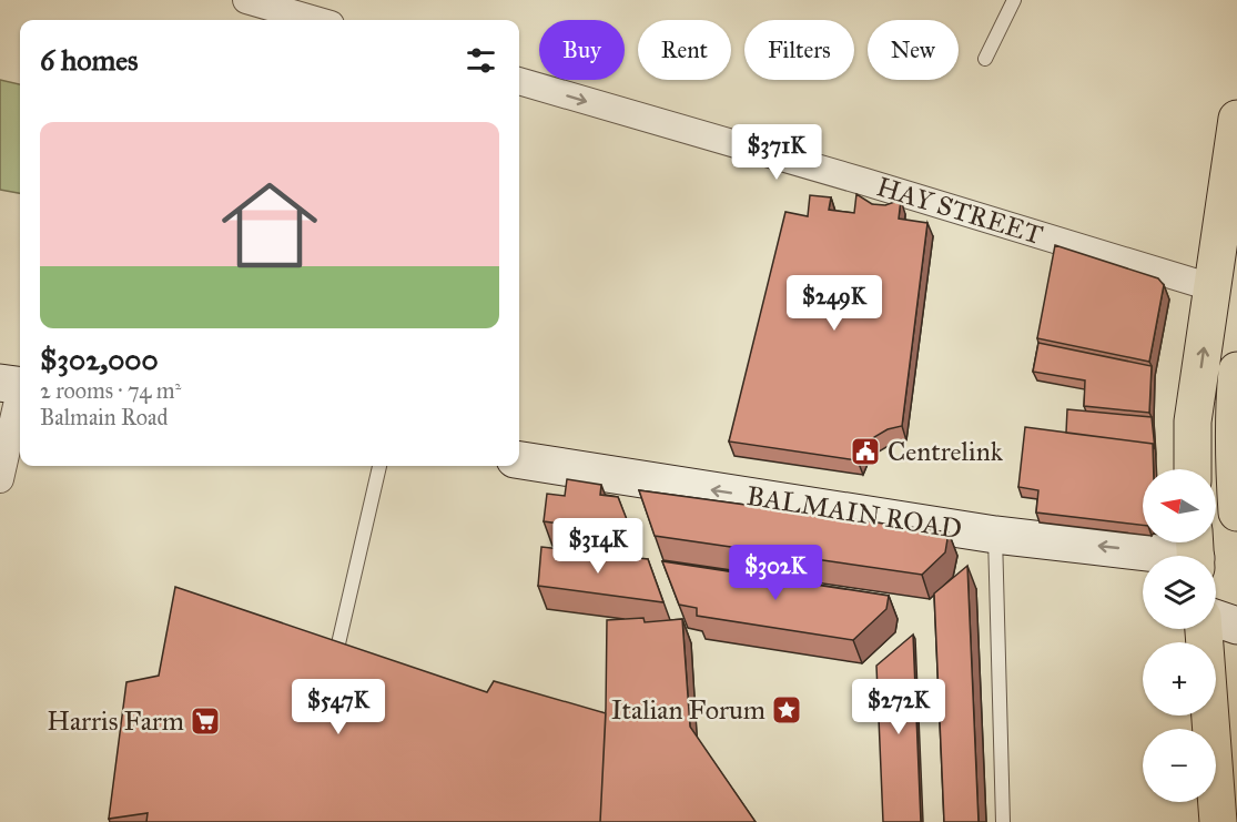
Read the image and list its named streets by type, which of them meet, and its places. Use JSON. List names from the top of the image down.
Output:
{
  "streets": {
    "main road": ["BALMAIN ROAD"],
    "street": ["HAY STREET"]
  },
  "one_way": ["HAY STREET", "BALMAIN ROAD"],
  "places": {
    "public building": ["Centrelink"],
    "place": ["Italian Forum"],
    "supermarket": ["Harris Farm"]
  },
  "north": "left",
  "page": {
    "chip": [
      "Buy",
      "Rent",
      "Filters",
      "New"
    ],
    "heading": "6 homes",
    "list": [
      {
        "name": "$302,000",
        "note": "2 rooms · 74 m² · Balmain Road"
      }
    ],
    "price": [
      "$371K",
      "$249K",
      "$314K",
      "$302K",
      "$547K",
      "$272K"
    ],
    "map_buttons": ["+", "−"]
  }
}
